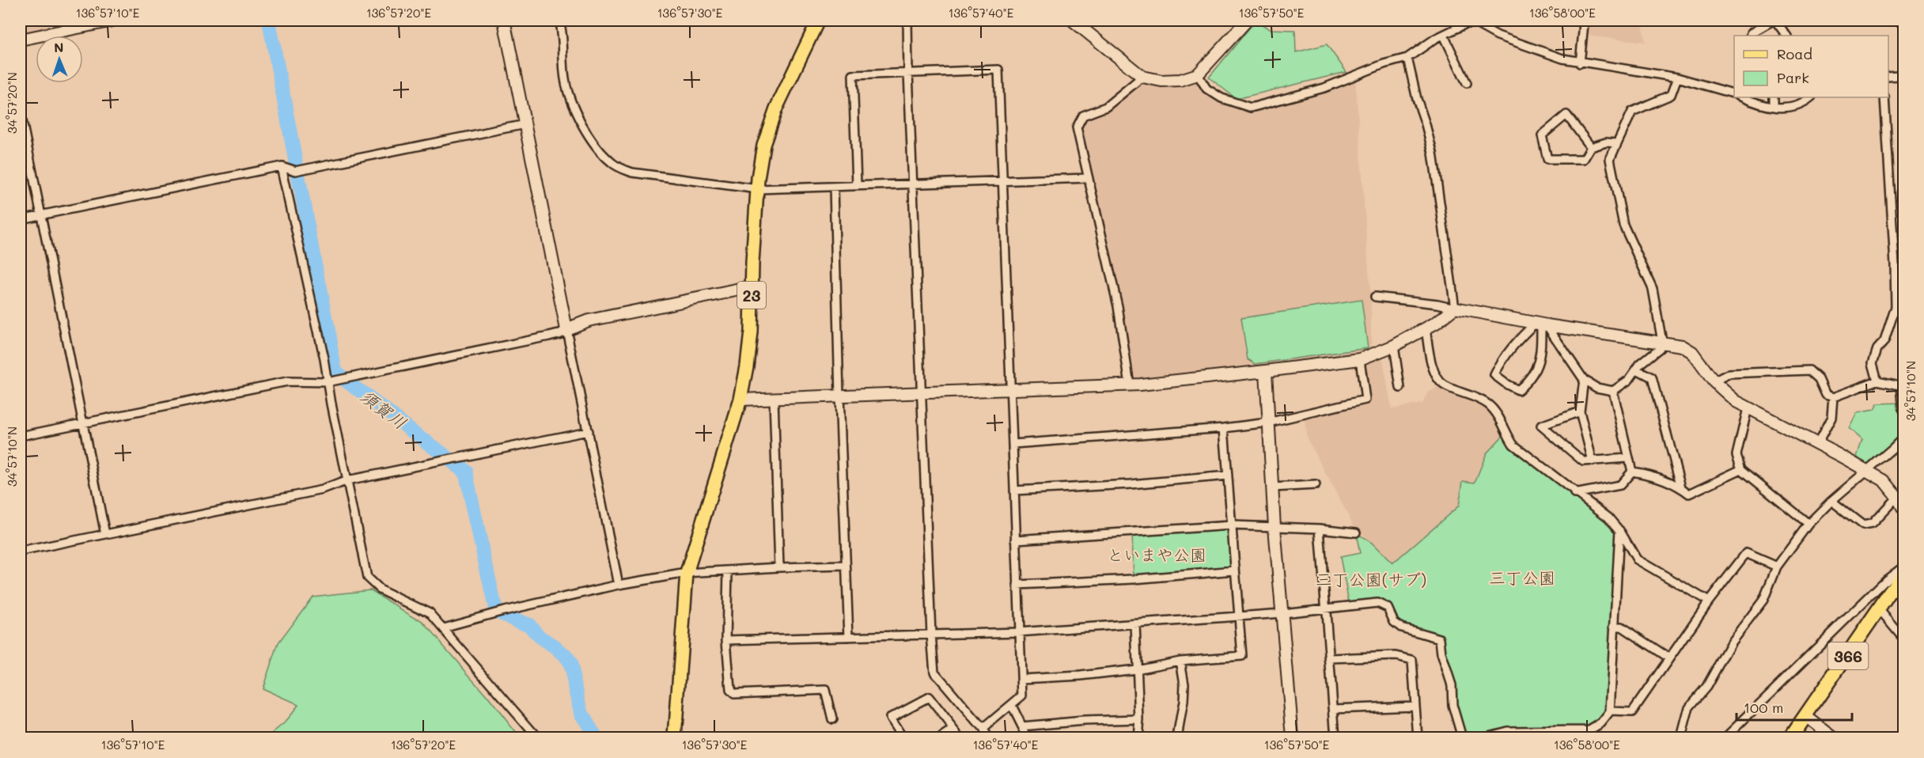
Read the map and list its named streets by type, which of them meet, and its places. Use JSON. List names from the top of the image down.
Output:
{
  "streets": {
    "highway": ["366"],
    "main road": ["23"]
  },
  "water": ["須賀川"],
  "parks": ["といまや公園", "三丁公園", "三丁公園(サブ)"],
  "legend": ["Road", "Park"],
  "scale_bar": "100 m",
  "north": "top",
  "coordinates": [
    "136°57'10\"E",
    "136°57'20\"E",
    "136°57'30\"E",
    "136°57'40\"E",
    "136°57'50\"E",
    "136°58'00\"E",
    "34°57'20\"N",
    "34°57'10\"N"
  ]
}
